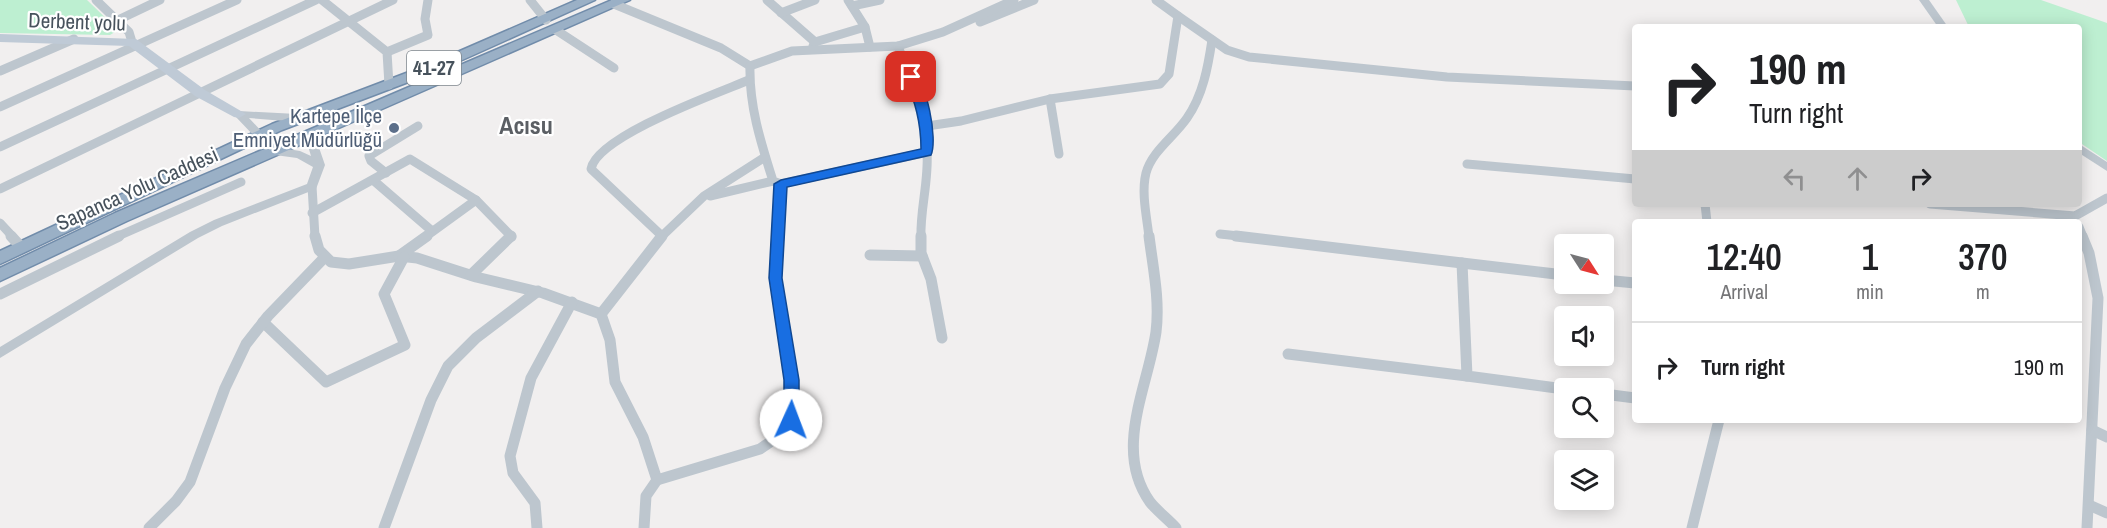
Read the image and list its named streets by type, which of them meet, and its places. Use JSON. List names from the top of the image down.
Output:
{
  "streets": {
    "highway": ["41-27", "Sapanca Yolu Caddesi"],
    "main road": ["Derbent yolu"]
  },
  "districts": ["Acısu"],
  "places": ["Kartepe İlçe Emniyet Müdürlüğü"],
  "north": "bottom right",
  "page": {
    "turn": ["190 m", "Turn right"],
    "eta": [
      "12:40",
      "Arrival",
      "1",
      "min",
      "370",
      "m"
    ],
    "list": [
      {
        "name": "Turn right",
        "value": "190 m"
      }
    ]
  }
}
